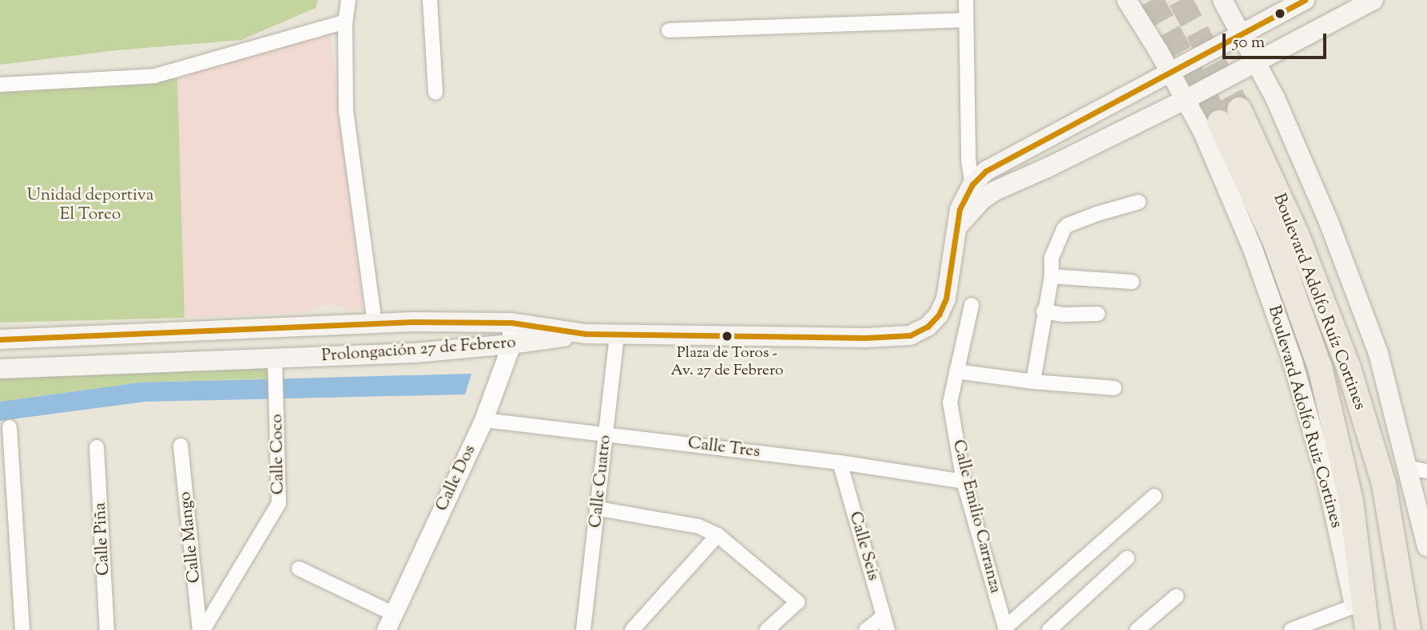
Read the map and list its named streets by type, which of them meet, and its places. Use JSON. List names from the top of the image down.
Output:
{
  "streets": {
    "highway": ["Boulevard Adolfo Ruíz Cortines"],
    "main road": ["Prolongación 27 de Febrero", "Boulevard Adolfo Ruiz Cortines"],
    "street": [
      "Calle Tres",
      "Calle Coco",
      "Calle Dos",
      "Calle Cuatro",
      "Calle Emilio Carranza",
      "Calle Mango",
      "Calle Piña",
      "Calle Seis"
    ]
  },
  "crossings": [
    ["Prolongación 27 de Febrero", "Calle Coco"],
    ["Prolongación 27 de Febrero", "Calle Dos"],
    ["Calle Tres", "Calle Dos"],
    ["Calle Tres", "Calle Cuatro"],
    ["Calle Tres", "Calle Emilio Carranza"],
    ["Calle Tres", "Calle Seis"],
    ["Calle Coco", "Calle Mango"]
  ],
  "parks": ["Unidad deportiva El Toreo"],
  "places": ["Plaza de Toros - Av. 27 de Febrero"],
  "scale_bar": "50 m"
}
